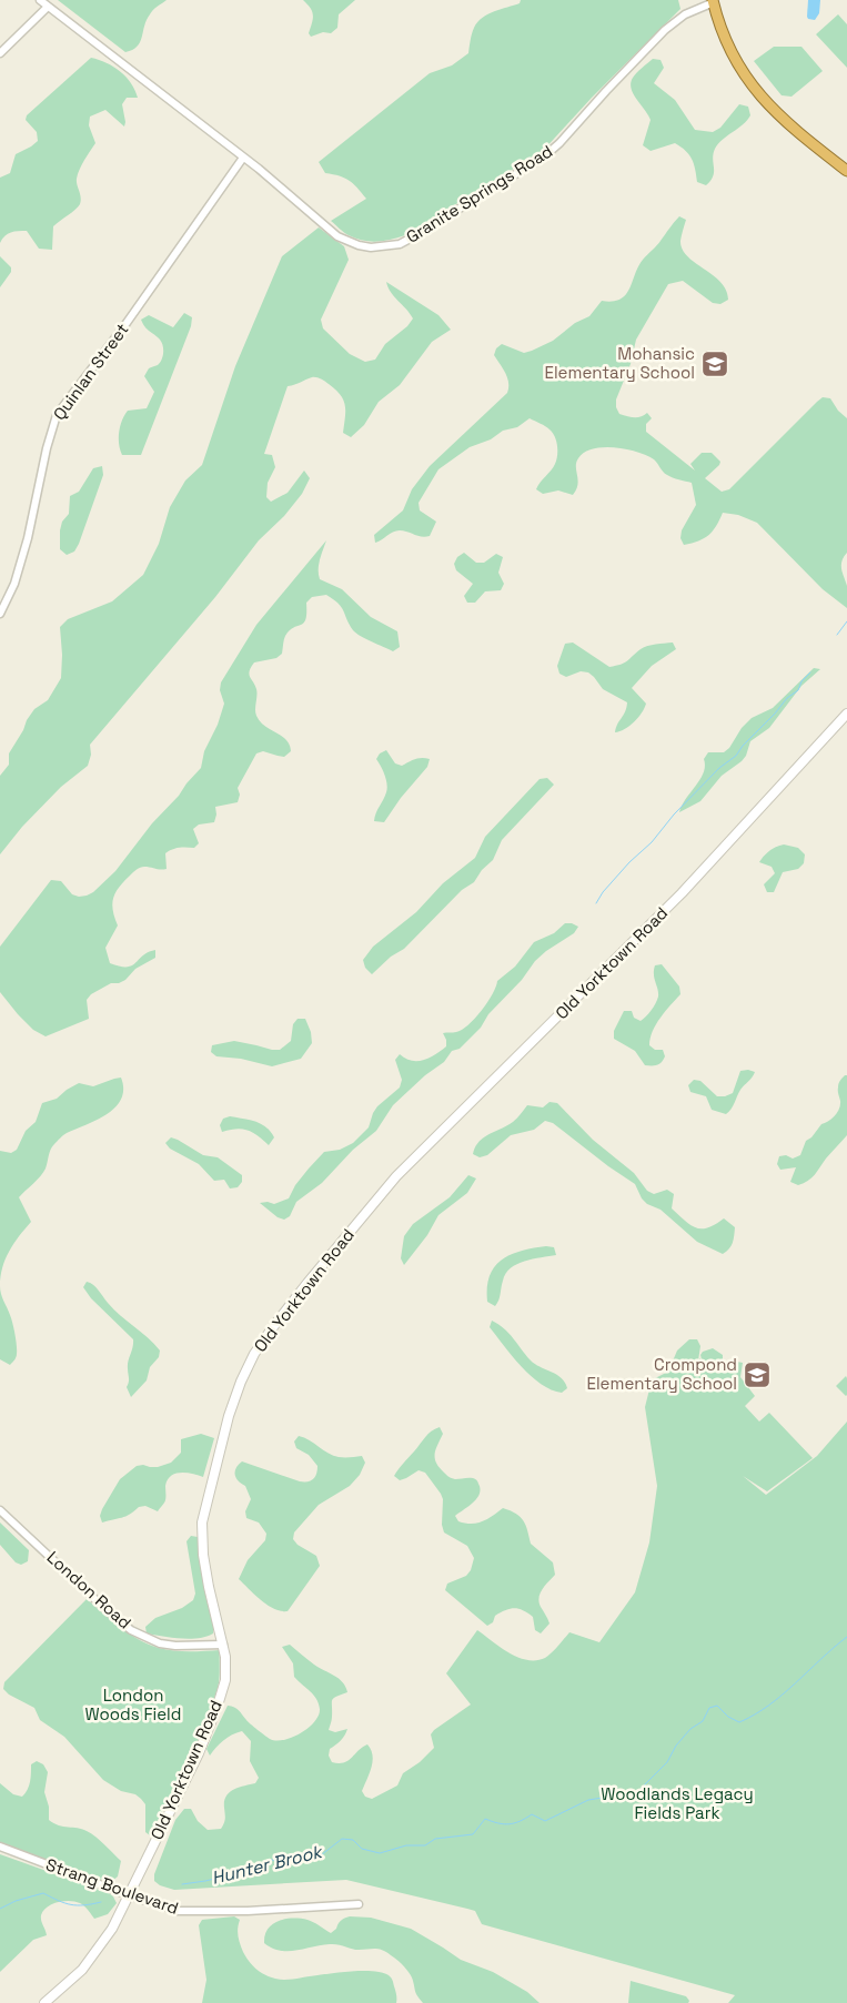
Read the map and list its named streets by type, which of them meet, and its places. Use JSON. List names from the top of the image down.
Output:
{
  "streets": {
    "main road": ["Old Yorktown Road"],
    "street": [
      "Granite Springs Road",
      "Quinlan Street",
      "London Road",
      "Strang Boulevard"
    ]
  },
  "crossings": [
    ["Granite Springs Road", "Quinlan Street"],
    ["Old Yorktown Road", "London Road"],
    ["Old Yorktown Road", "Strang Boulevard"]
  ],
  "water": ["Hunter Brook"],
  "parks": ["London Woods Field", "Woodlands Legacy Fields Park"],
  "places": {
    "school or university": ["Mohansic Elementary School", "Crompond Elementary School"]
  }
}
